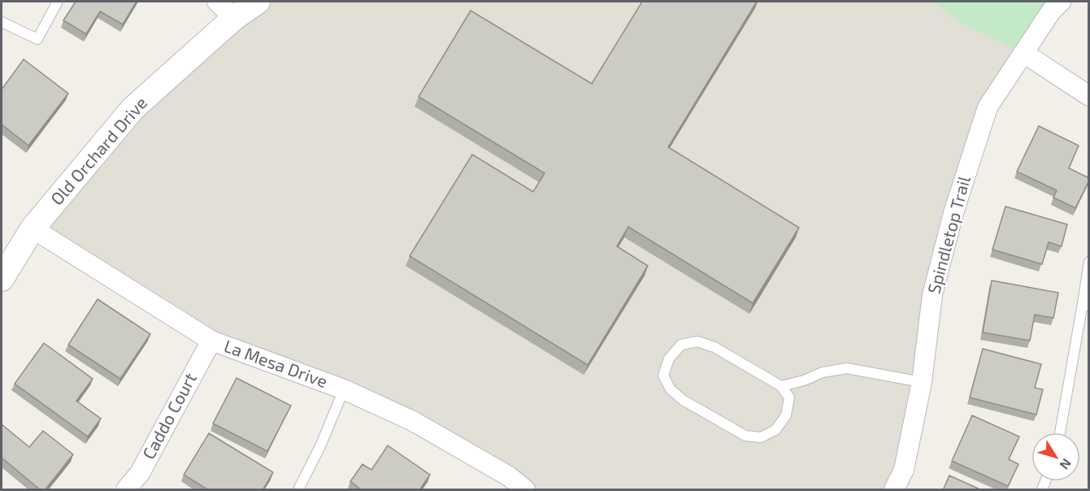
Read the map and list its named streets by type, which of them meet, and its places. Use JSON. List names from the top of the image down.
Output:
{
  "streets": {
    "street": [
      "Old Orchard Drive",
      "Spindletop Trail",
      "La Mesa Drive",
      "Caddo Court"
    ]
  },
  "crossings": [
    ["Old Orchard Drive", "La Mesa Drive"],
    ["La Mesa Drive", "Caddo Court"]
  ],
  "north": "bottom right"
}
